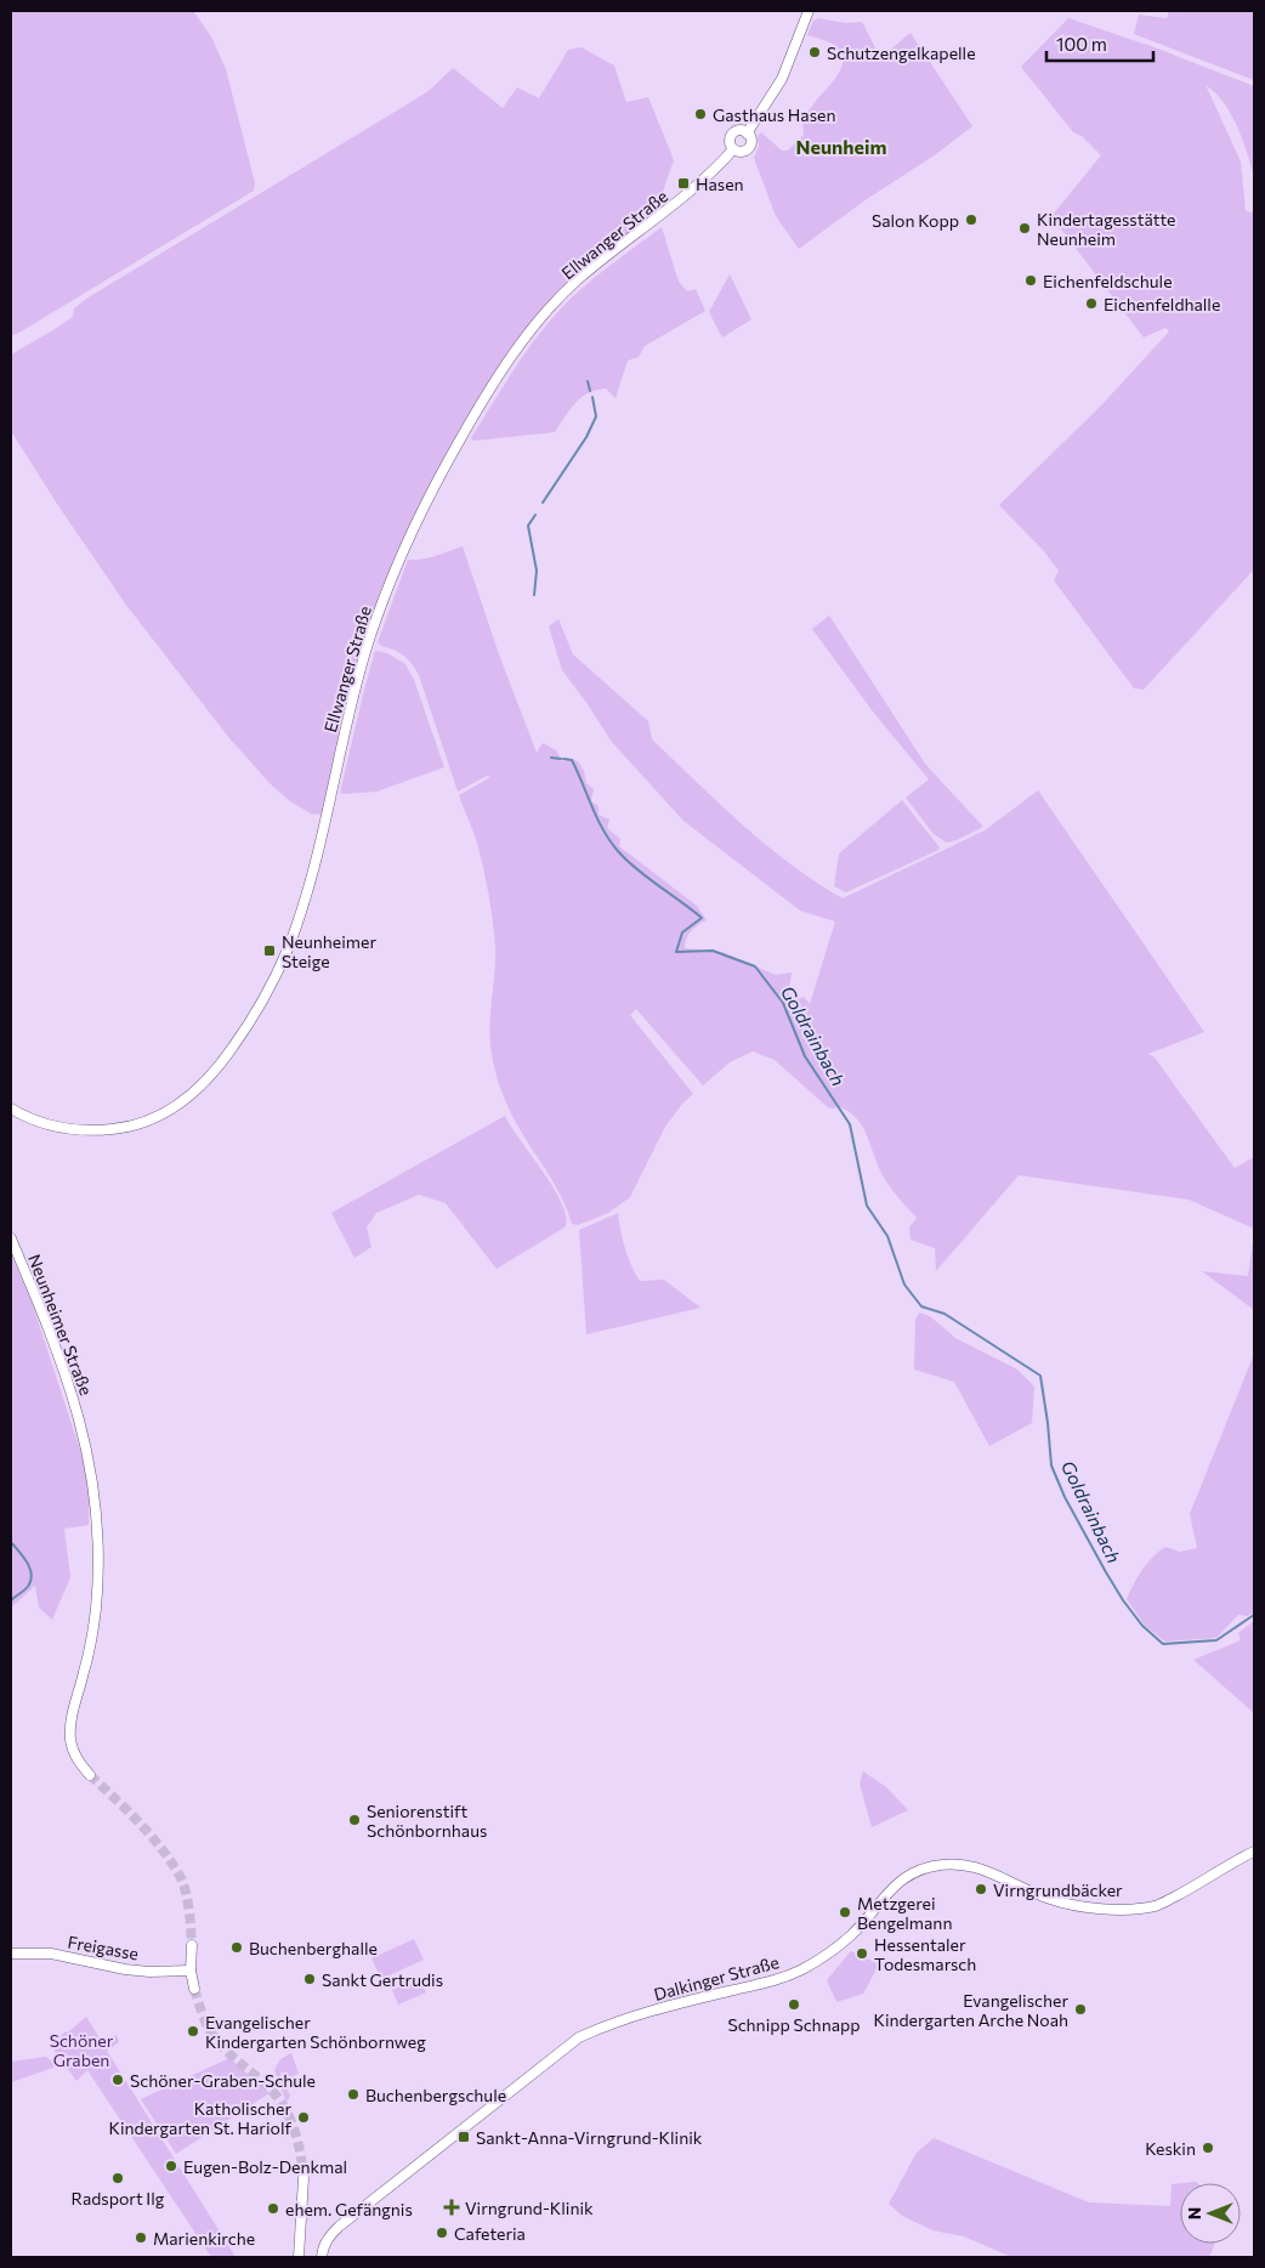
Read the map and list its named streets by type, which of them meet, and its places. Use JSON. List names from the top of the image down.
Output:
{
  "streets": {
    "street": [
      "Ellwanger Straße",
      "Neunheimer Straße",
      "Freigasse",
      "Dalkinger Straße"
    ]
  },
  "districts": ["Neunheim"],
  "water": ["Goldrainbach"],
  "parks": ["Schöner Graben"],
  "places": {
    "other": [
      "Schutzengelkapelle",
      "Gasthaus Hasen",
      "Salon Kopp",
      "Kindertagesstätte Neunheim",
      "Eichenfeldschule",
      "Eichenfeldhalle",
      "Seniorenstift Schönbornhaus",
      "Virngrundbäcker",
      "Metzgerei Bengelmann",
      "Buchenberghalle",
      "Hessentaler Todesmarsch",
      "Sankt Gertrudis",
      "Schnipp Schnapp",
      "Evangelischer Kindergarten Arche Noah",
      "Evangelischer Kindergarten Schönbornweg",
      "Schöner-Graben-Schule",
      "Buchenbergschule",
      "Katholischer Kindergarten St. Hariolf",
      "Keskin",
      "Eugen-Bolz-Denkmal",
      "Radsport Ilg",
      "ehem. Gefängnis",
      "Cafeteria",
      "Marienkirche"
    ],
    "transit": ["Hasen", "Neunheimer Steige", "Sankt-Anna-Virngrund-Klinik"],
    "health": ["Virngrund-Klinik"]
  },
  "scale_bar": "100 m",
  "north": "left"
}
